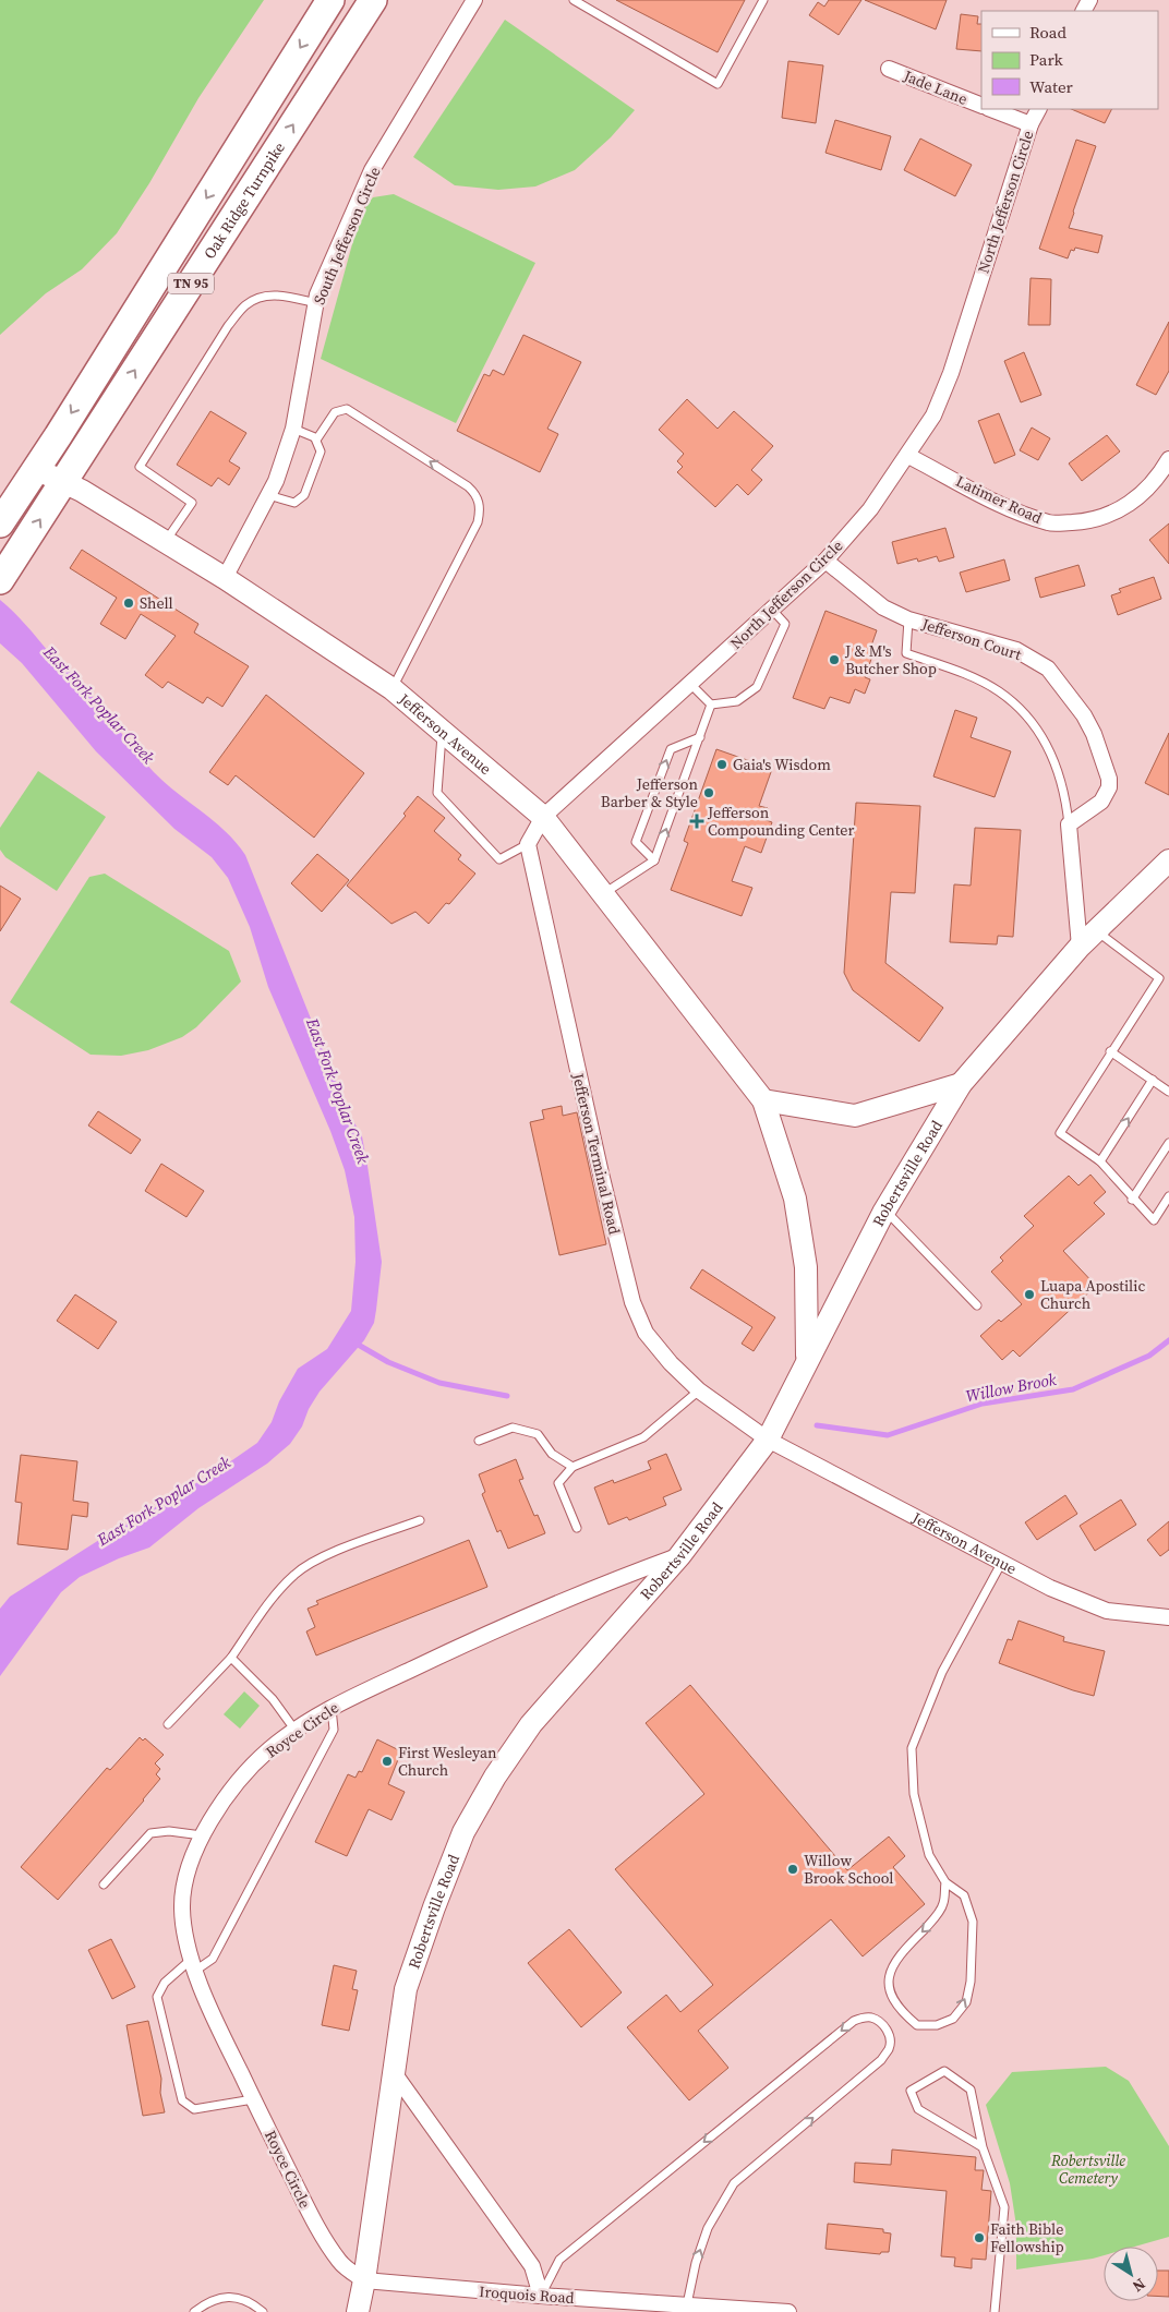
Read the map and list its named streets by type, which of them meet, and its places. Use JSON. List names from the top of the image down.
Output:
{
  "streets": {
    "highway": ["Oak Ridge Turnpike", "TN 95"],
    "street": [
      "Jade Lane",
      "North Jefferson Circle",
      "South Jefferson Circle",
      "Latimer Road",
      "Jefferson Court",
      "Jefferson Avenue",
      "Jefferson Terminal Road",
      "Robertsville Road",
      "Royce Circle",
      "Iroquois Road"
    ]
  },
  "crossings": [
    ["Jade Lane", "North Jefferson Circle"],
    ["Oak Ridge Turnpike", "Jefferson Avenue"],
    ["North Jefferson Circle", "Latimer Road"],
    ["North Jefferson Circle", "Jefferson Court"],
    ["North Jefferson Circle", "Jefferson Avenue"],
    ["South Jefferson Circle", "Jefferson Avenue"],
    ["TN 95", "Jefferson Avenue"],
    ["Jefferson Avenue", "Jefferson Terminal Road"],
    ["Jefferson Avenue", "Robertsville Road"],
    ["Jefferson Terminal Road", "Robertsville Road"],
    ["Robertsville Road", "Royce Circle"],
    ["Robertsville Road", "Iroquois Road"],
    ["Royce Circle", "Iroquois Road"]
  ],
  "water": ["East Fork Poplar Creek", "Willow Brook"],
  "parks": ["Robertsville Cemetery"],
  "places": {
    "other": [
      "Shell",
      "J & M's Butcher Shop",
      "Gaia's Wisdom",
      "Jefferson Barber & Style",
      "Luapa Apostilic Church",
      "First Wesleyan Church",
      "Willow Brook School",
      "Faith Bible Fellowship"
    ],
    "health": ["Jefferson Compounding Center"]
  },
  "legend": ["Road", "Park", "Water"],
  "north": "bottom right"
}
